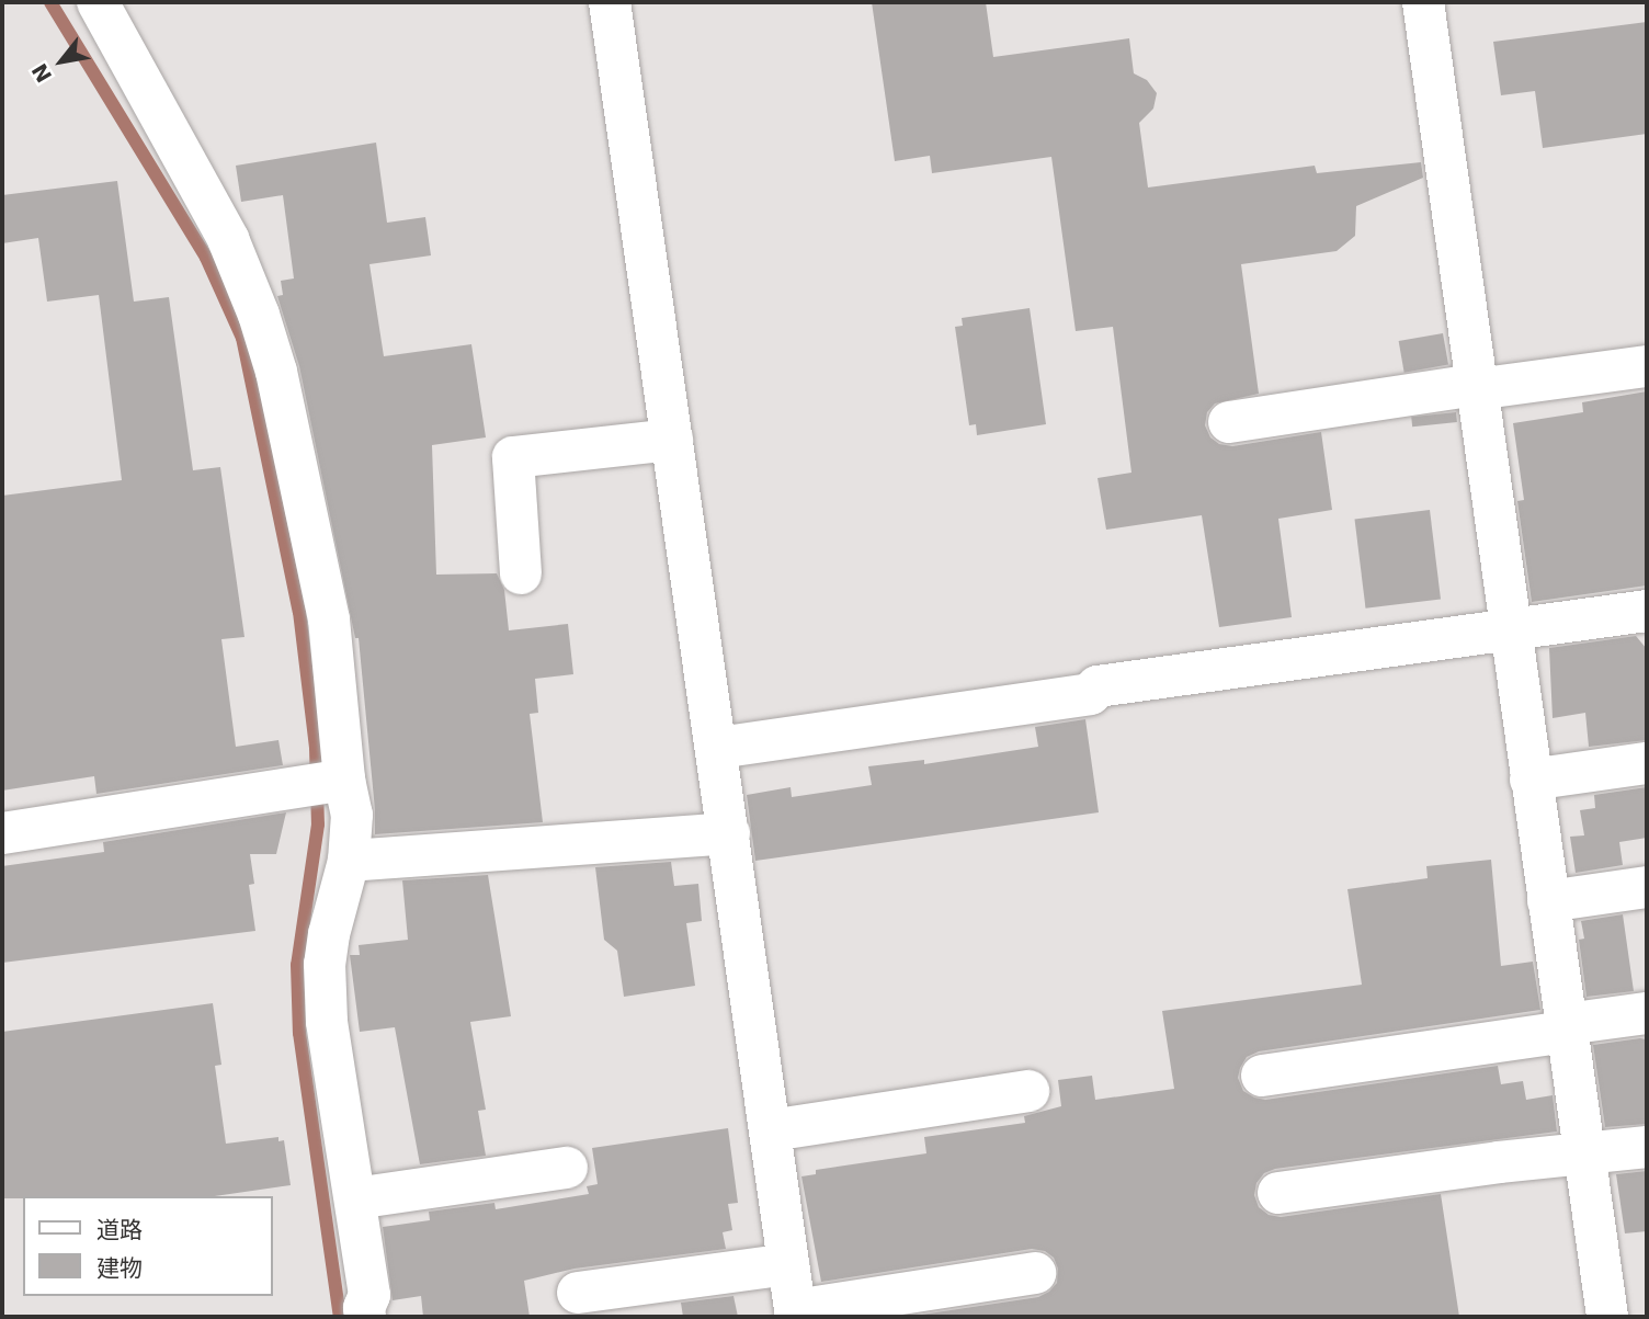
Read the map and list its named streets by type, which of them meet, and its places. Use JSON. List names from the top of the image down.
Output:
{
  "legend": ["道路", "建物"],
  "north": "bottom left"
}
